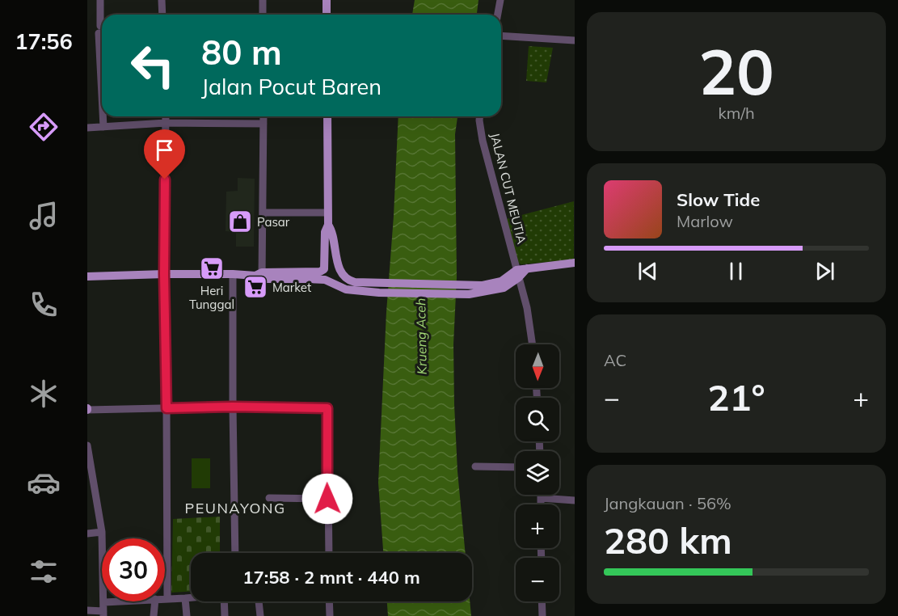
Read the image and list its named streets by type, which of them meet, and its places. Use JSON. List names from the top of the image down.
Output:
{
  "streets": {
    "street": ["JALAN CUT MEUTIA"]
  },
  "districts": ["PEUNAYONG"],
  "water": ["Krueng Aceh"],
  "places": {
    "shop": ["Pasar"],
    "supermarket": ["Heri Tunggal", "Market"]
  },
  "north": "bottom",
  "page": {
    "tabs": "17:56",
    "tile": [
      ["20", "km/h"],
      "AC",
      ["Jangkauan · 56%", "280 km"]
    ],
    "turn": ["80 m", "Jalan Pocut Baren"],
    "song": ["Slow Tide", "Marlow"],
    "map_buttons": ["+", "−"],
    "heat": ["−", "21°", "+"],
    "limit": "30",
    "trip": "17:58 · 2 mnt · 440 m"
  }
}
